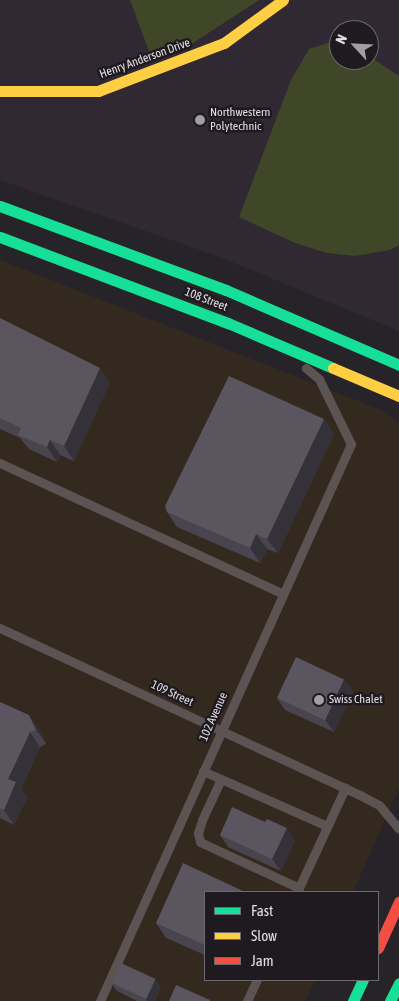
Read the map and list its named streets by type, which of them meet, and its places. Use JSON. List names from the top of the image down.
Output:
{
  "streets": {
    "main road": ["Henry Anderson Drive", "108 Street"],
    "lane": ["109 Street", "102 Avenue"]
  },
  "crossings": [
    ["108 Street", "102 Avenue"],
    ["109 Street", "102 Avenue"]
  ],
  "places": ["Northwestern Polytechnic", "Swiss Chalet"],
  "legend": ["Fast", "Slow", "Jam"],
  "north": "top left"
}
